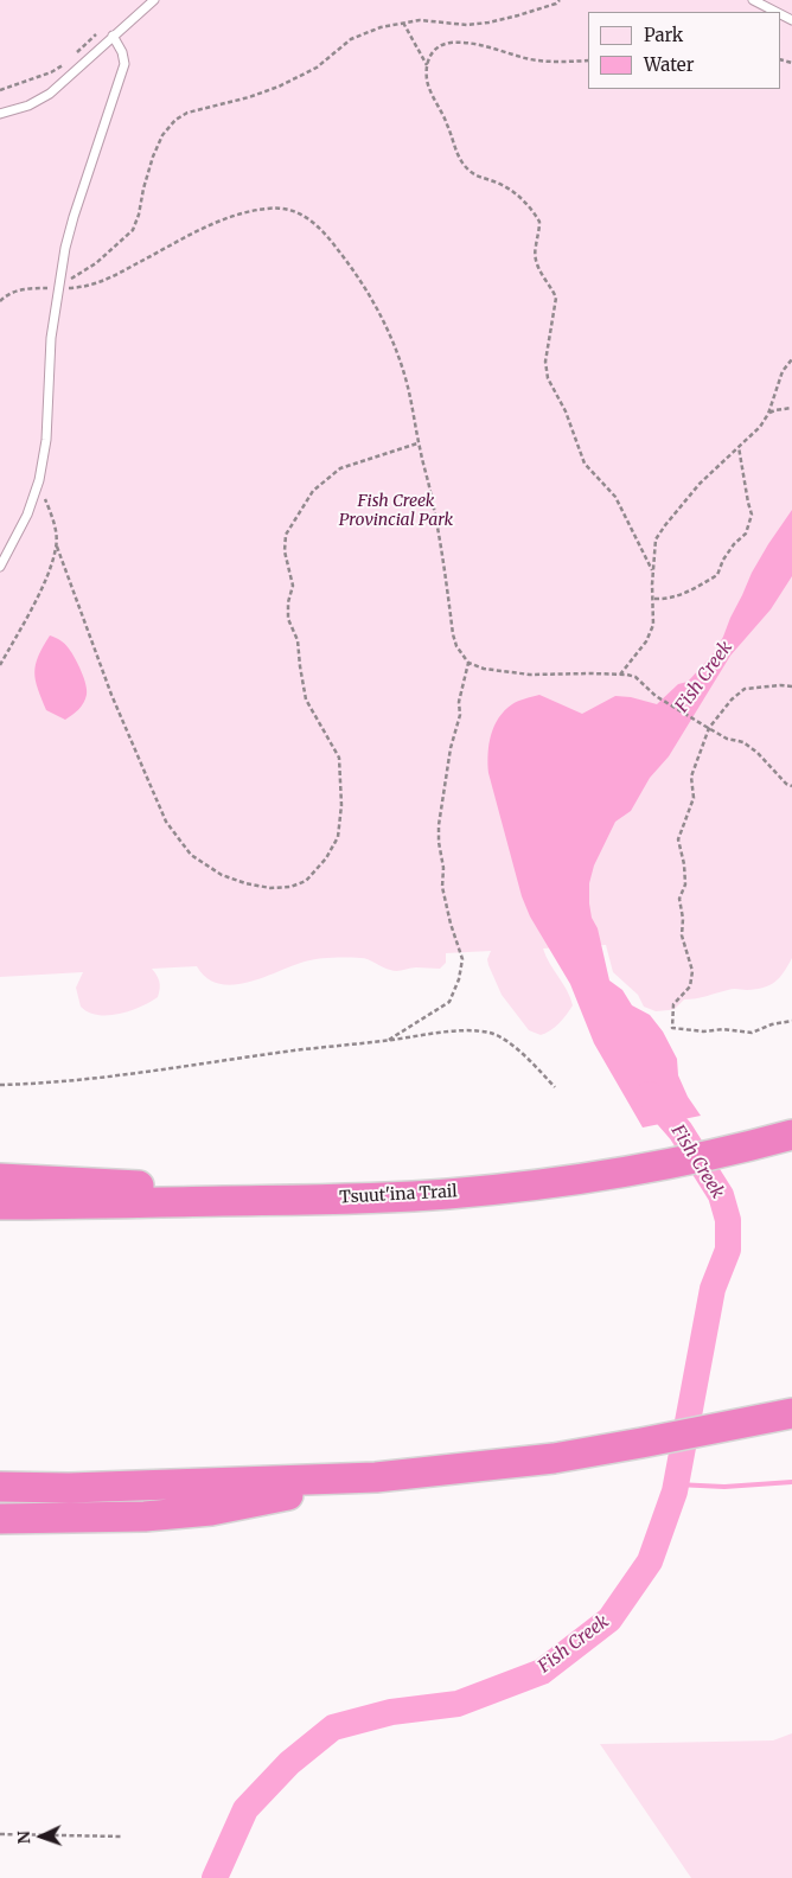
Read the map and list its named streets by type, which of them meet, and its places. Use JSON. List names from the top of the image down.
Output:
{
  "streets": {
    "highway": ["Tsuut'ina Trail"]
  },
  "water": ["Fish Creek"],
  "parks": ["Fish Creek Provincial Park"],
  "legend": ["Park", "Water"],
  "north": "left"
}
